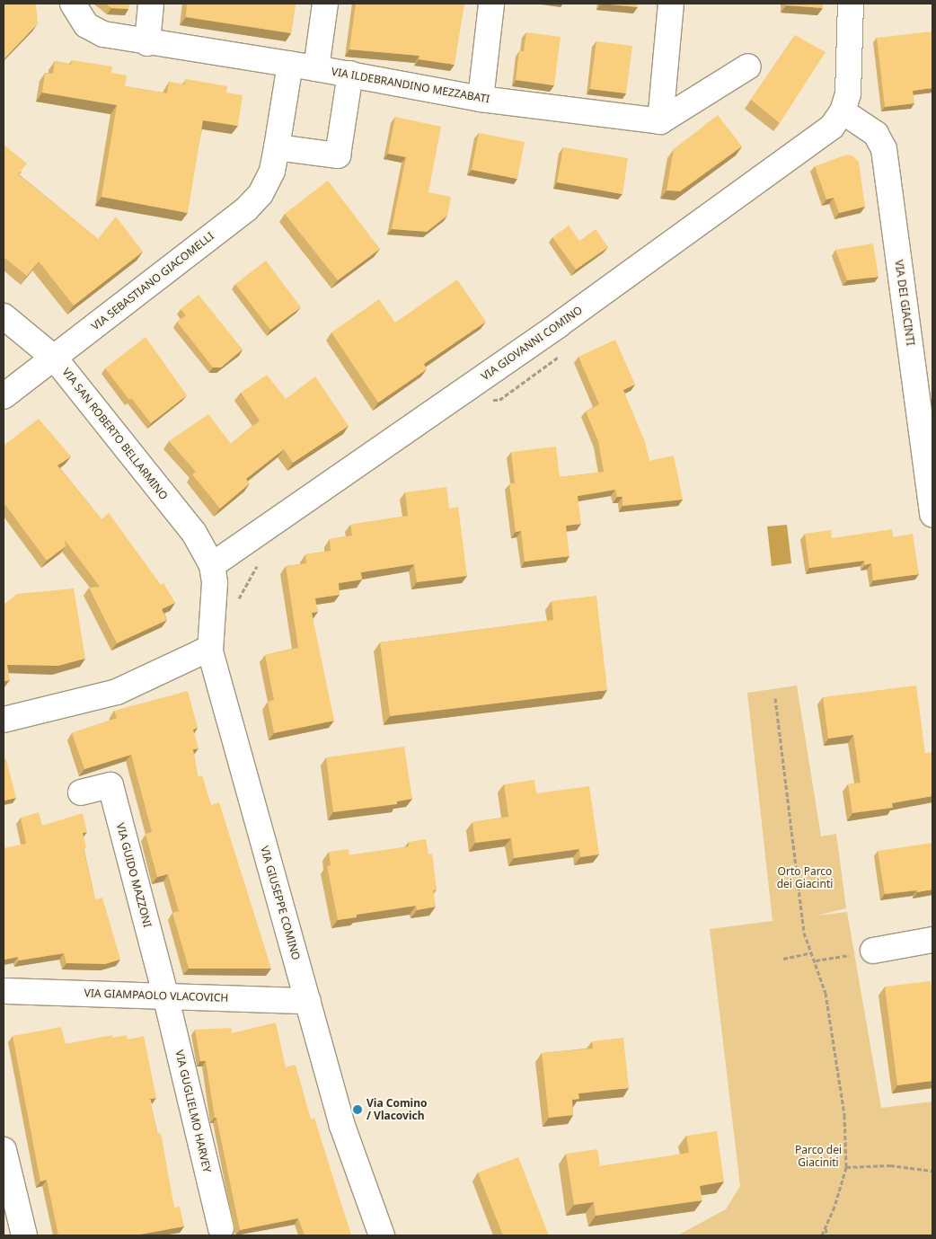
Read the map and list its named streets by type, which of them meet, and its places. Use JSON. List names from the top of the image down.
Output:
{
  "streets": {
    "street": [
      "VIA ILDEBRANDINO MEZZABATI",
      "VIA SEBASTIANO GIACOMELLI",
      "VIA DEI GIACINTI",
      "VIA GIOVANNI COMINO",
      "VIA SAN ROBERTO BELLARMINO",
      "VIA GUIDO MAZZONI",
      "VIA GIUSEPPE COMINO",
      "VIA GIAMPAOLO VLACOVICH",
      "VIA GUGLIELMO HARVEY"
    ]
  },
  "crossings": [
    ["VIA ILDEBRANDINO MEZZABATI", "VIA SEBASTIANO GIACOMELLI"],
    ["VIA SEBASTIANO GIACOMELLI", "VIA SAN ROBERTO BELLARMINO"],
    ["VIA DEI GIACINTI", "VIA GIOVANNI COMINO"],
    ["VIA GIOVANNI COMINO", "VIA SAN ROBERTO BELLARMINO"],
    ["VIA GIOVANNI COMINO", "VIA GIUSEPPE COMINO"],
    ["VIA SAN ROBERTO BELLARMINO", "VIA GIUSEPPE COMINO"],
    ["VIA GUIDO MAZZONI", "VIA GIAMPAOLO VLACOVICH"],
    ["VIA GUIDO MAZZONI", "VIA GUGLIELMO HARVEY"],
    ["VIA GIUSEPPE COMINO", "VIA GIAMPAOLO VLACOVICH"],
    ["VIA GIAMPAOLO VLACOVICH", "VIA GUGLIELMO HARVEY"]
  ],
  "parks": ["Orto Parco dei Giacinti", "Parco dei Giaciniti"],
  "places": ["Via Comino / Vlacovich"]
}
